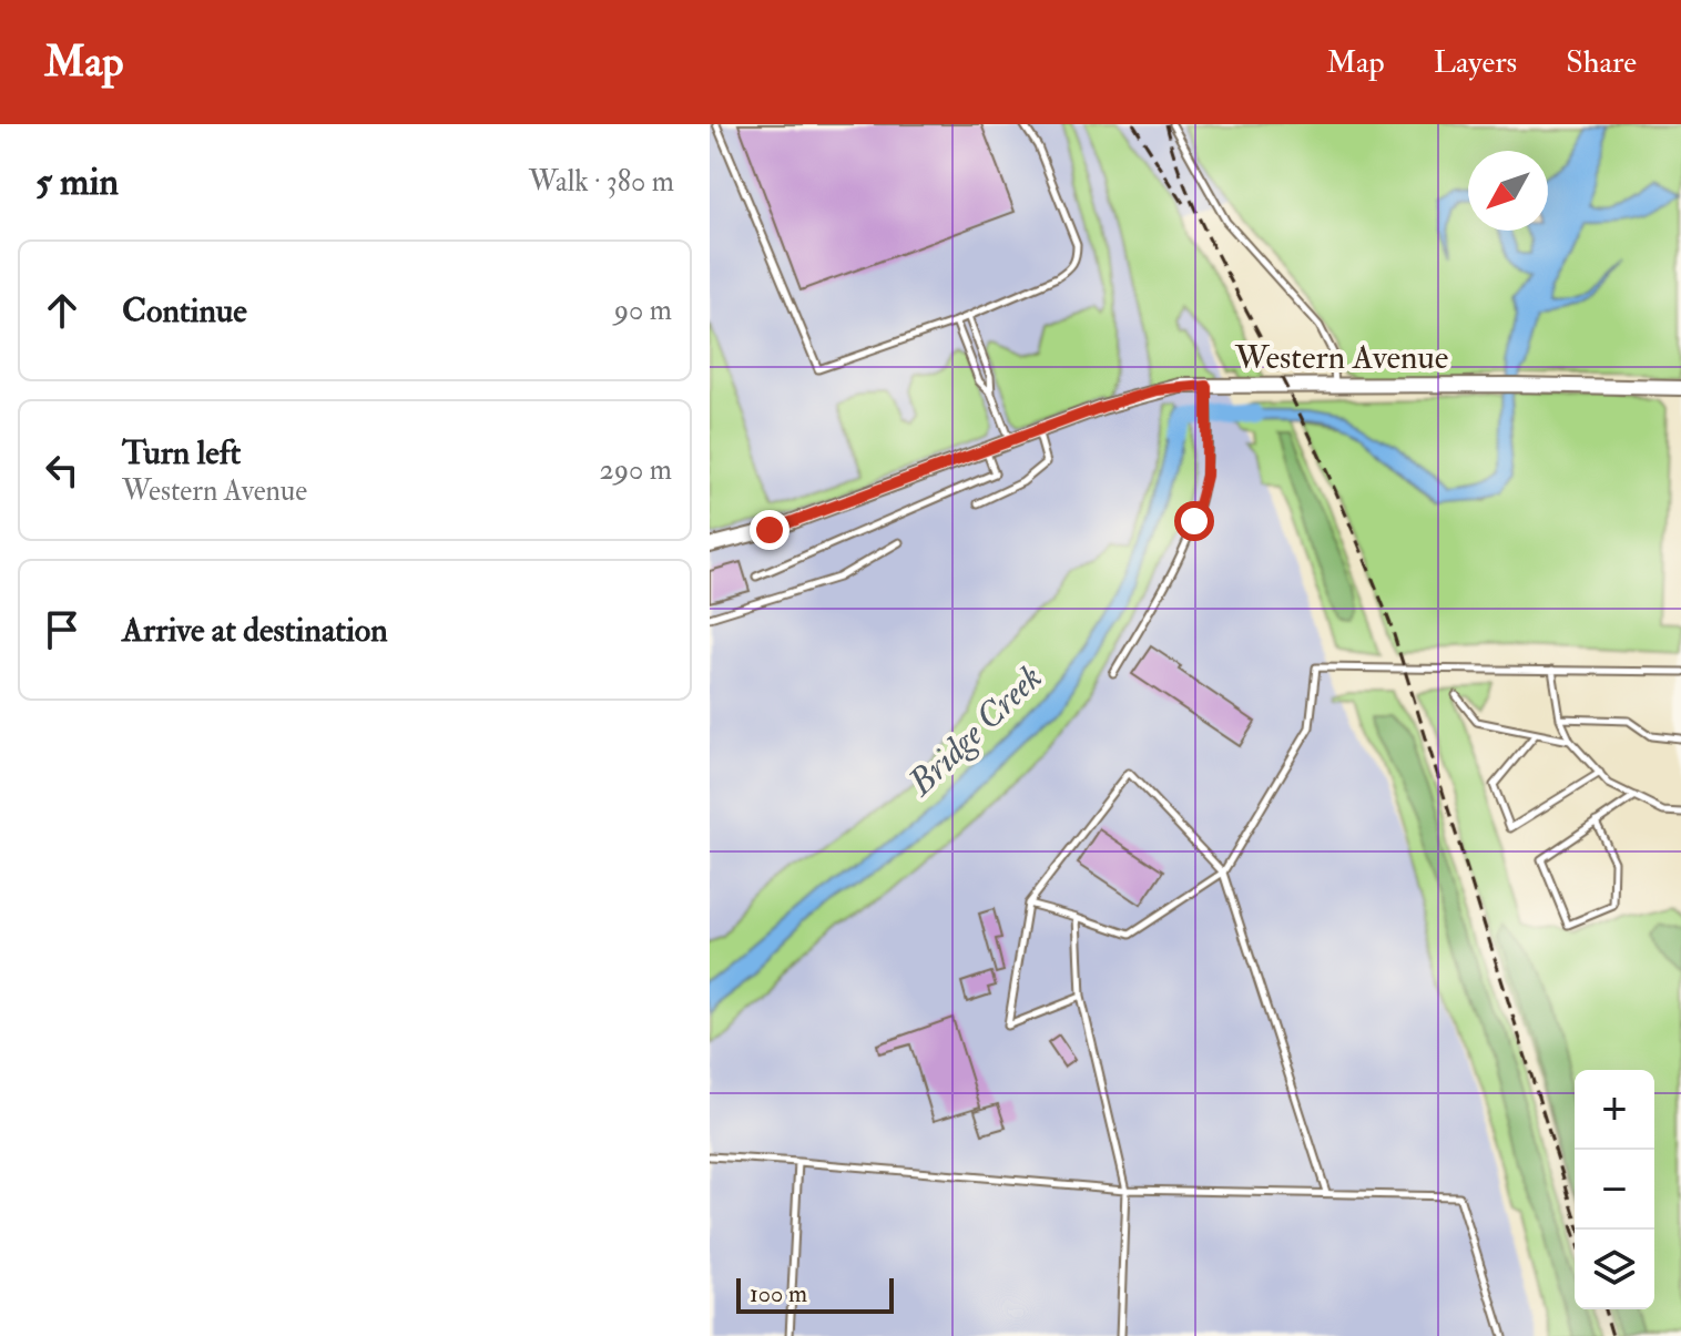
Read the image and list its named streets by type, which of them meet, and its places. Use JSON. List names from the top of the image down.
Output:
{
  "streets": {
    "street": ["Western Avenue"]
  },
  "water": ["Bridge Creek"],
  "scale_bar": "100 m",
  "north": "bottom left",
  "page": {
    "header": "Map",
    "nav": ["Map", "Layers", "Share"],
    "heading": ["5 min", "Walk · 380 m"],
    "list": [
      ["Continue", "90 m"],
      ["Turn left", "Western Avenue", "290 m"],
      "Arrive at destination"
    ],
    "map_buttons": ["+", "−"],
    "scale": "100 m"
  }
}
